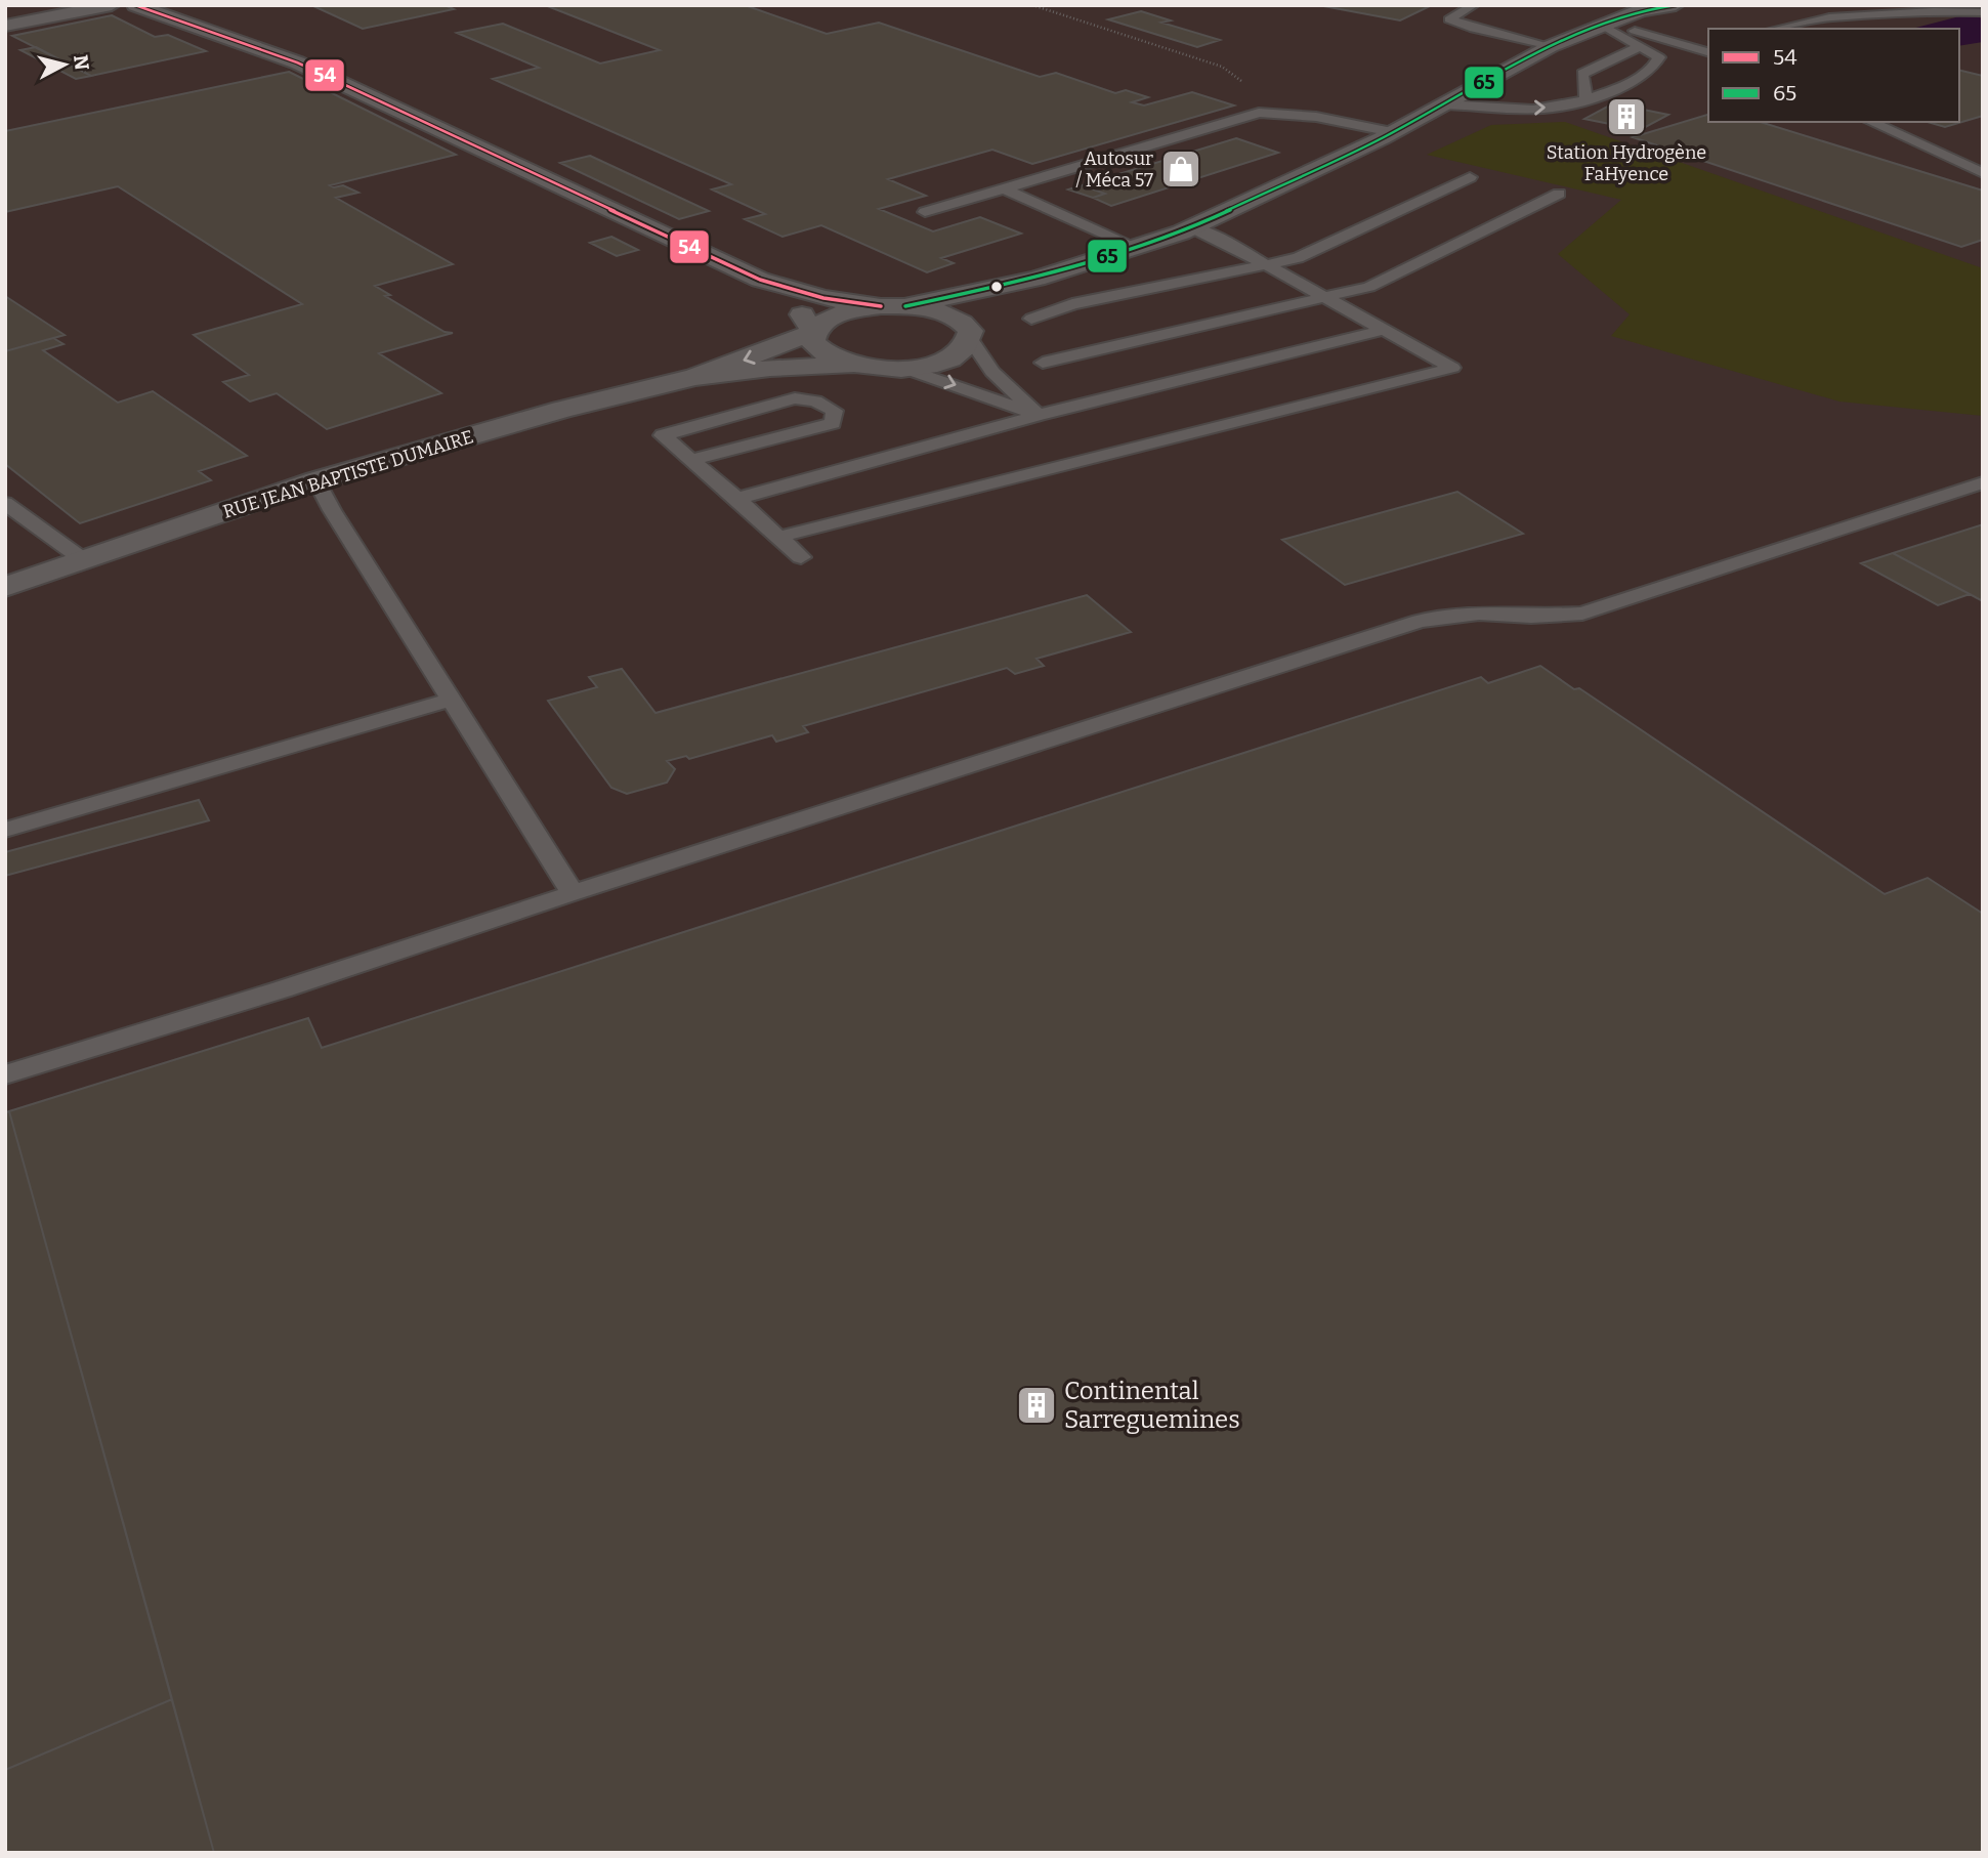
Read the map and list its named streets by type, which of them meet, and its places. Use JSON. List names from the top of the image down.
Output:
{
  "streets": {
    "street": ["RUE JEAN BAPTISTE DUMAIRE"]
  },
  "places": {
    "building": ["Station Hydrogène FaHyence", "Continental Sarreguemines"],
    "shop": ["Autosur / Méca 57"]
  },
  "lines": ["transit line 54", "transit line 65"],
  "legend": ["54", "65"],
  "north": "right"
}
